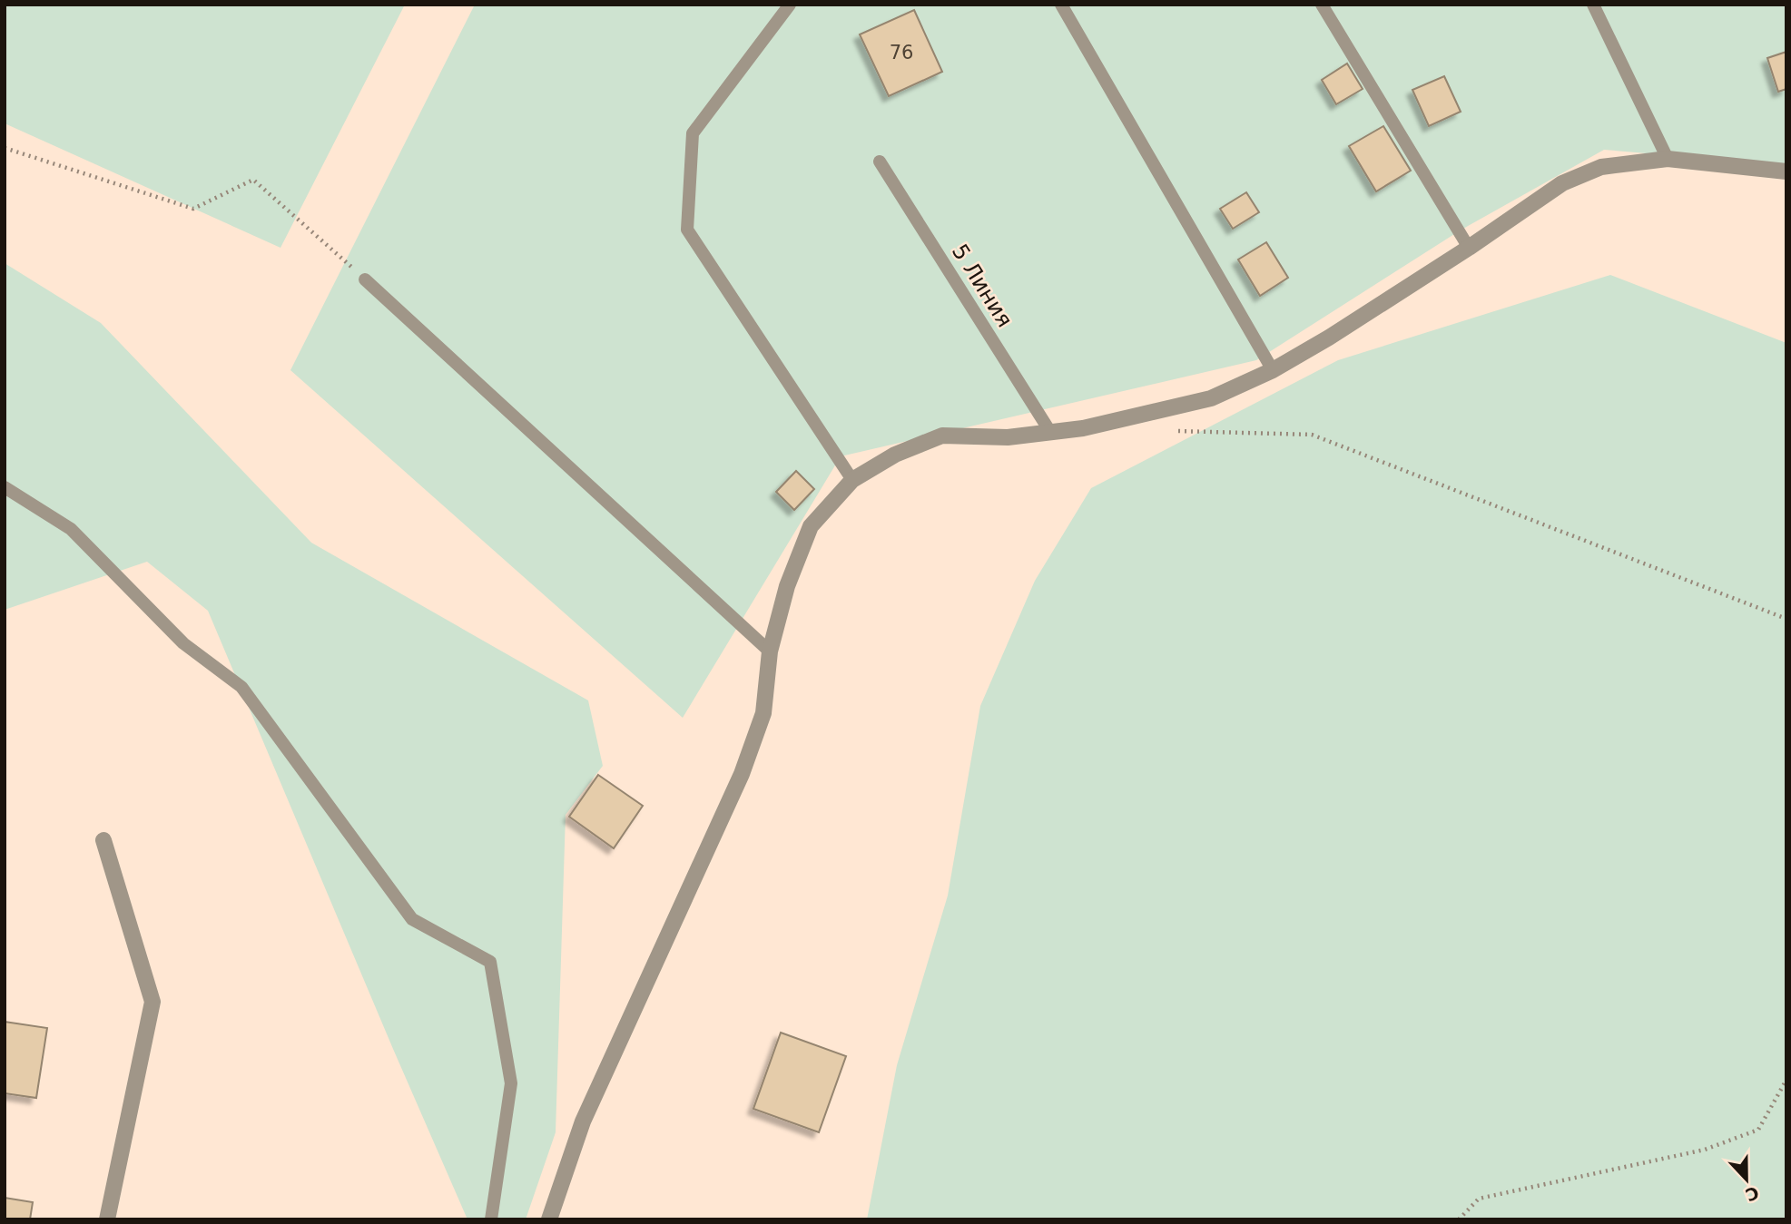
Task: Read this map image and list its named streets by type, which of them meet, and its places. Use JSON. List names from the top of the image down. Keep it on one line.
{"streets":{"lane":["5 Линия"]},"house_numbers":["76"],"north":"bottom"}
